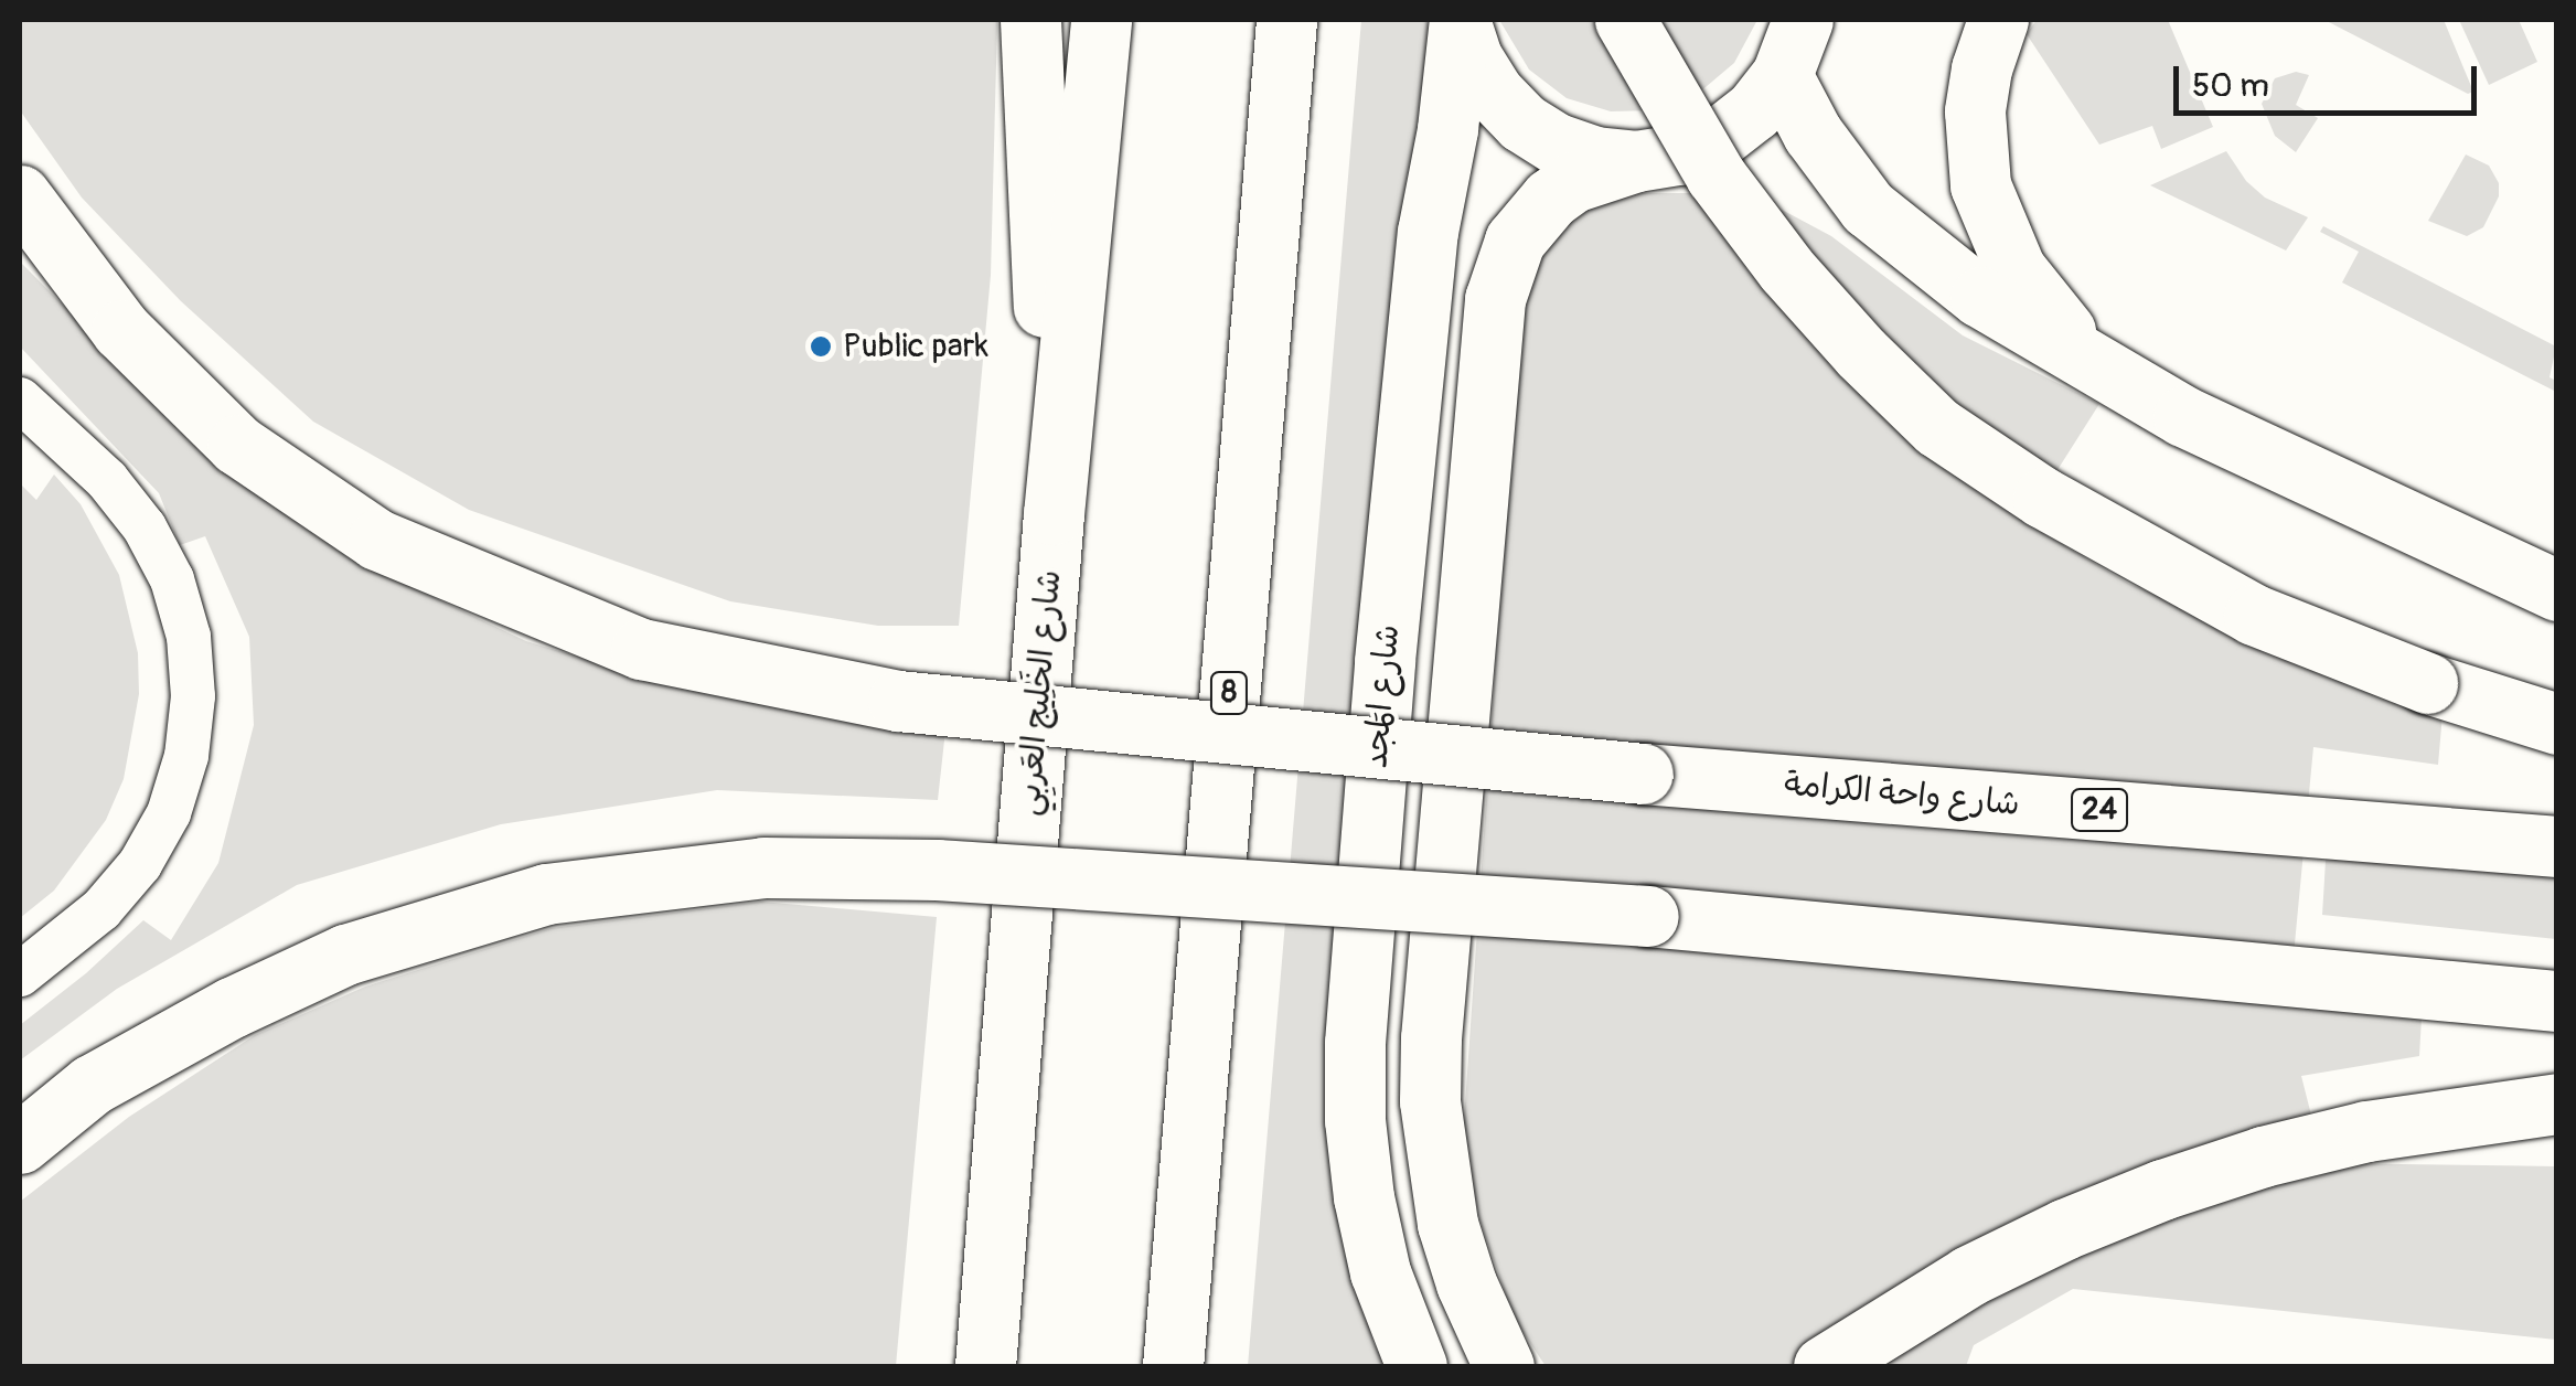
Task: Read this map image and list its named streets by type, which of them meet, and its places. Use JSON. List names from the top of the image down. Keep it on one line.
{"streets":{"main road":["شارع الخَلِيج العَربِي","8","شارع المَجد","شارع واحة الكرامة","24"]},"places":["Public park"],"scale_bar":"50 m"}
